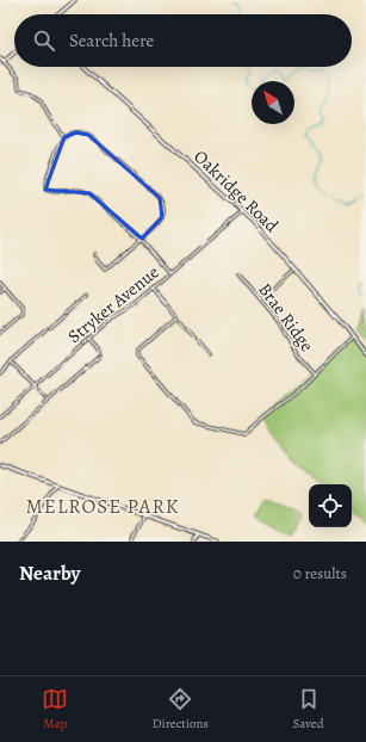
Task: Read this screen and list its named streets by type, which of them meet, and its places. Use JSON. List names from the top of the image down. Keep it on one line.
{"streets":{"street":["Oakridge Road","Stryker Avenue","Brae Ridge"]},"crossings":[["Oakridge Road","Stryker Avenue"]],"districts":["MELROSE PARK"],"north":"top left","page":{"search":"Search here","heading":["Nearby","0 results"],"nav":["Map","Directions","Saved"]}}
